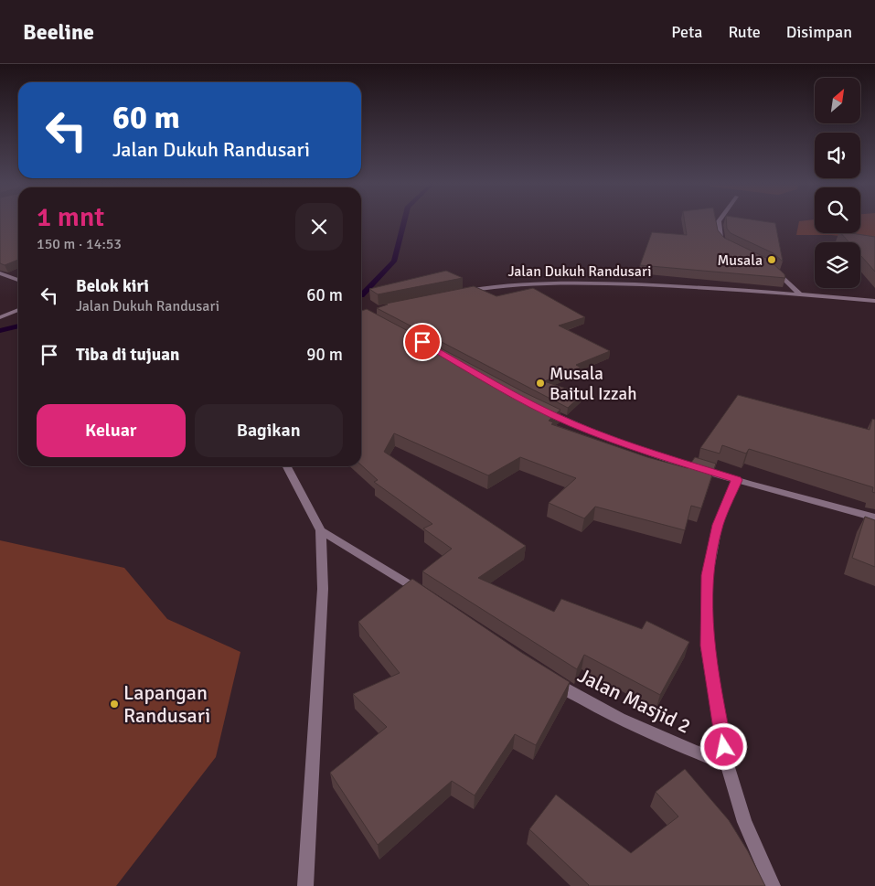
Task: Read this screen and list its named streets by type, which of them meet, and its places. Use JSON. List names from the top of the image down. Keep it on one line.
{"streets":{"street":["Jalan Dukuh Randusari","Jalan Masjid 2"]},"places":["Musala","Musala Baitul Izzah","Lapangan Randusari"],"north":"top right","page":{"header":"Beeline","nav":["Peta","Rute","Disimpan"],"turn":["60 m","Jalan Dukuh Randusari"],"heading":["1 mnt","150 m · 14:53"],"list":[{"name":"Belok kiri","note":"Jalan Dukuh Randusari","value":"60 m"},{"name":"Tiba di tujuan","value":"90 m"}],"buttons":["Keluar","Bagikan"]}}
